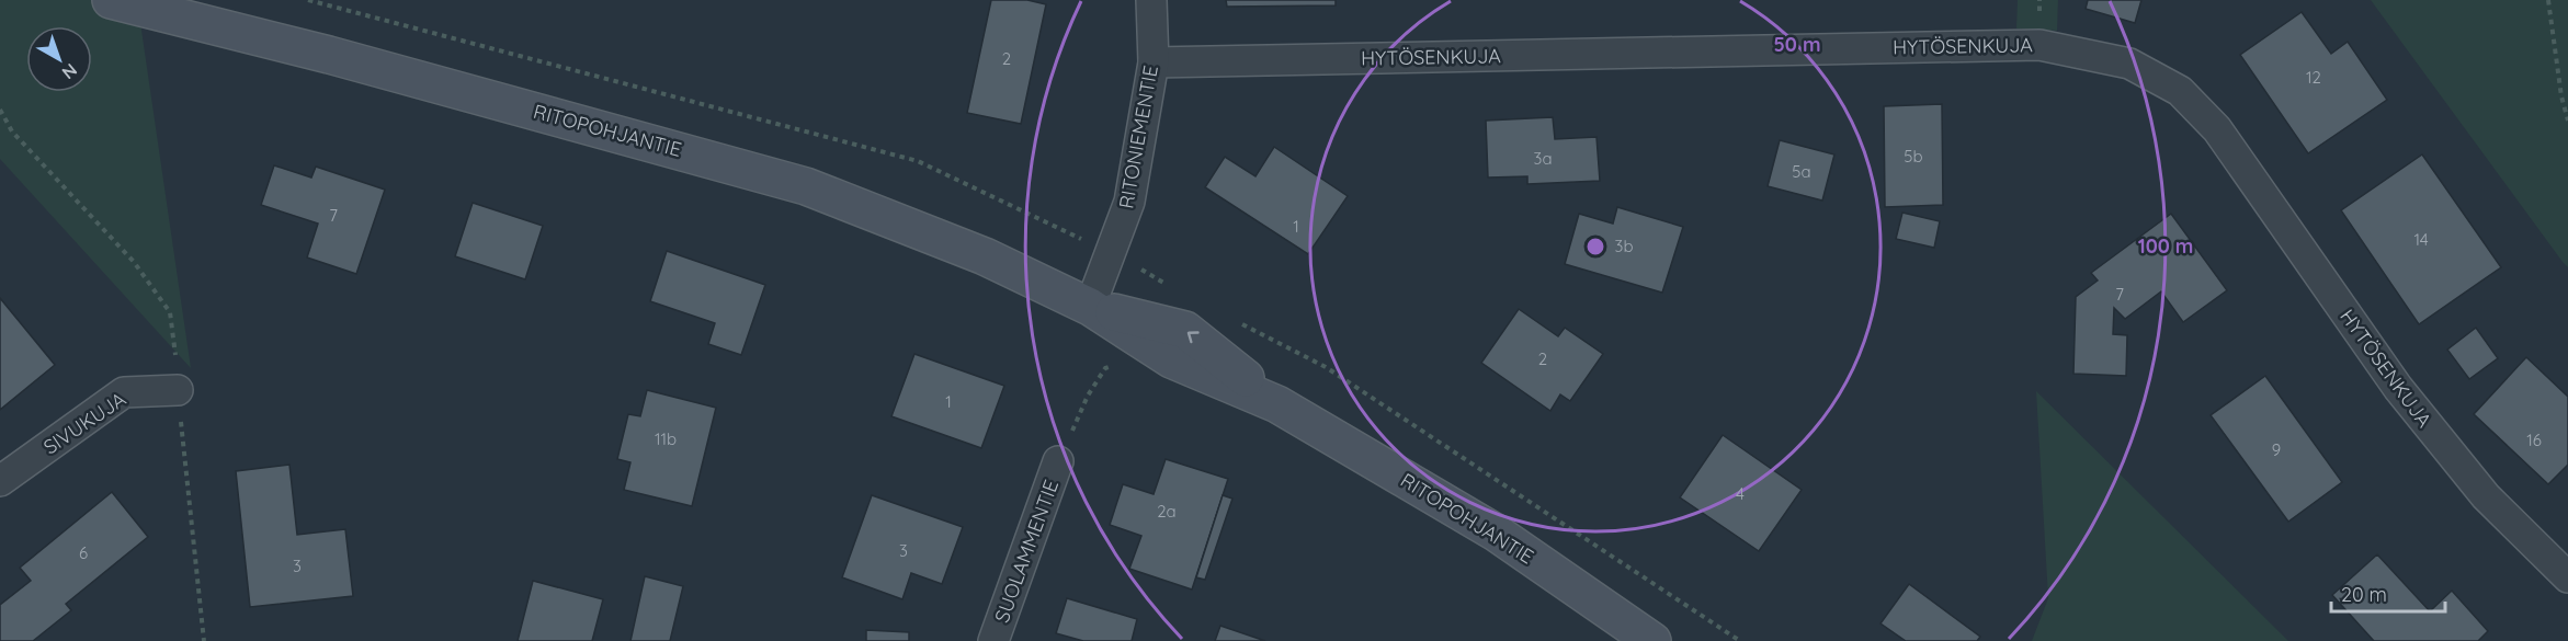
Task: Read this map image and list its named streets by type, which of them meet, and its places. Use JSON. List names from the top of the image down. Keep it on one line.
{"streets":{"main road":["RITOPOHJANTIE"],"street":["HYTÖSENKUJA","RITONIEMENTIE","SIVUKUJA","SUOLAMMENTIE"]},"crossings":[["HYTÖSENKUJA","RITONIEMENTIE"],["RITOPOHJANTIE","RITONIEMENTIE"]],"house_numbers":["2","12","5b","3a","5a","7","1","14","3b","7","2","1","11b","16","9","4","2a","3","6","3"],"scale_bar":"20 m","north":"bottom right","rings":["50 m","100 m"]}
